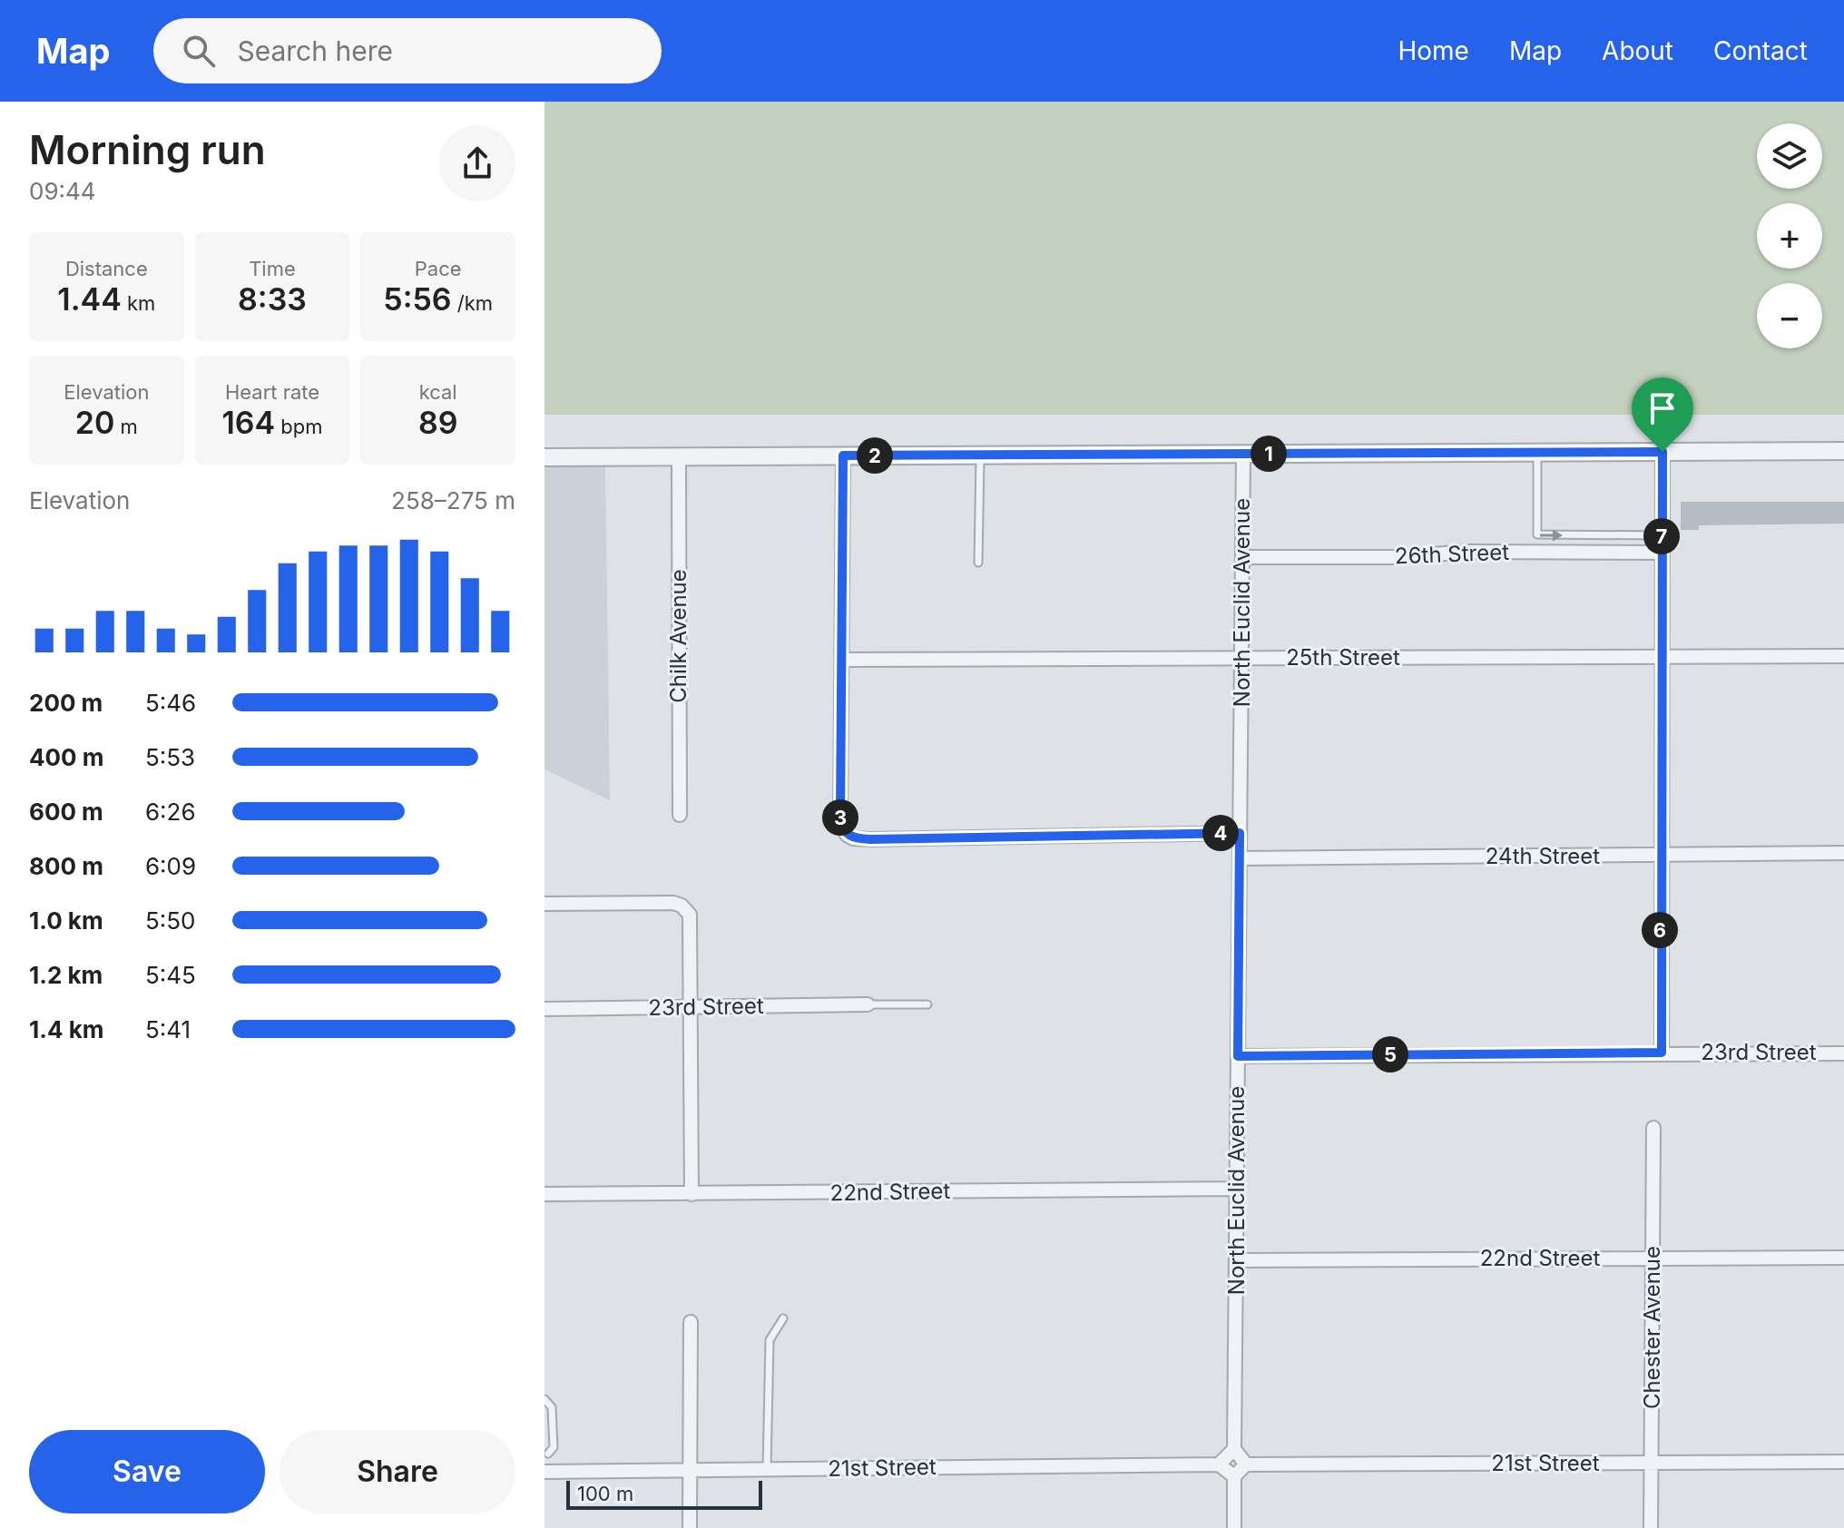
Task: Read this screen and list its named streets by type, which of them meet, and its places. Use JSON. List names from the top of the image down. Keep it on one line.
{"streets":{"street":["26th Street","North Euclid Avenue","Chilk Avenue","25th Street","24th Street","23rd Street","22nd Street","Chester Avenue","21st Street"]},"crossings":[["26th Street","North Euclid Avenue"],["North Euclid Avenue","25th Street"],["North Euclid Avenue","24th Street"],["North Euclid Avenue","23rd Street"],["North Euclid Avenue","22nd Street"],["22nd Street","Chester Avenue"],["Chester Avenue","21st Street"]],"scale_bar":"100 m","page":{"header":"Map","search":"Search here","nav":["Home","Map","About","Contact"],"heading":["Morning run","09:44"],"map_buttons":["+","−"],"stats":[["Distance","1.44 km"],["Time","8:33"],["Pace","5:56 /km"],["Elevation","20 m"],["Heart rate","164 bpm"],["kcal","89"]],"pins":["1","2","7","3","4","6","5"],"chart":["Elevation","258–275 m"],"list":[{"name":"200 m","note":"5:46"},{"name":"400 m","note":"5:53"},{"name":"600 m","note":"6:26"},{"name":"800 m","note":"6:09"},{"name":"1.0 km","note":"5:50"},{"name":"1.2 km","note":"5:45"},{"name":"1.4 km","note":"5:41"}],"buttons":["Save","Share"],"scale":"100 m"}}
